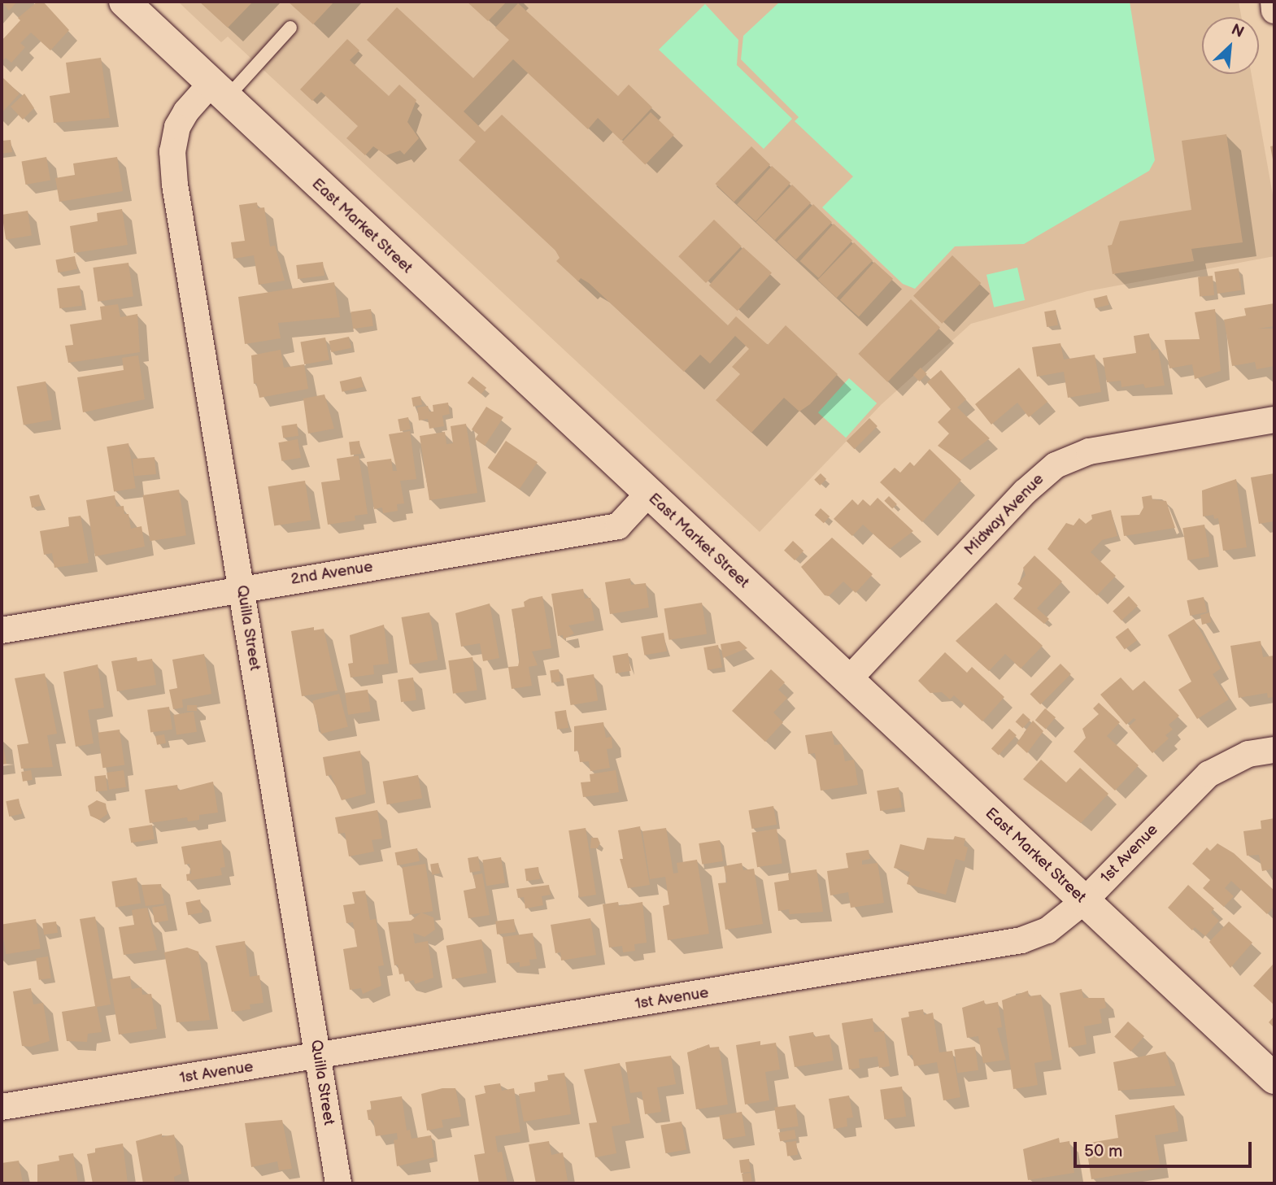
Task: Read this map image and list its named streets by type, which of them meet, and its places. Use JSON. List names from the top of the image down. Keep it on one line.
{"streets":{"main road":["East Market Street"],"street":["Midway Avenue","2nd Avenue","Quilla Street","1st Avenue"]},"crossings":[["East Market Street","Midway Avenue"],["East Market Street","2nd Avenue"],["East Market Street","Quilla Street"],["East Market Street","1st Avenue"],["2nd Avenue","Quilla Street"],["Quilla Street","1st Avenue"]],"scale_bar":"50 m","north":"top right"}
